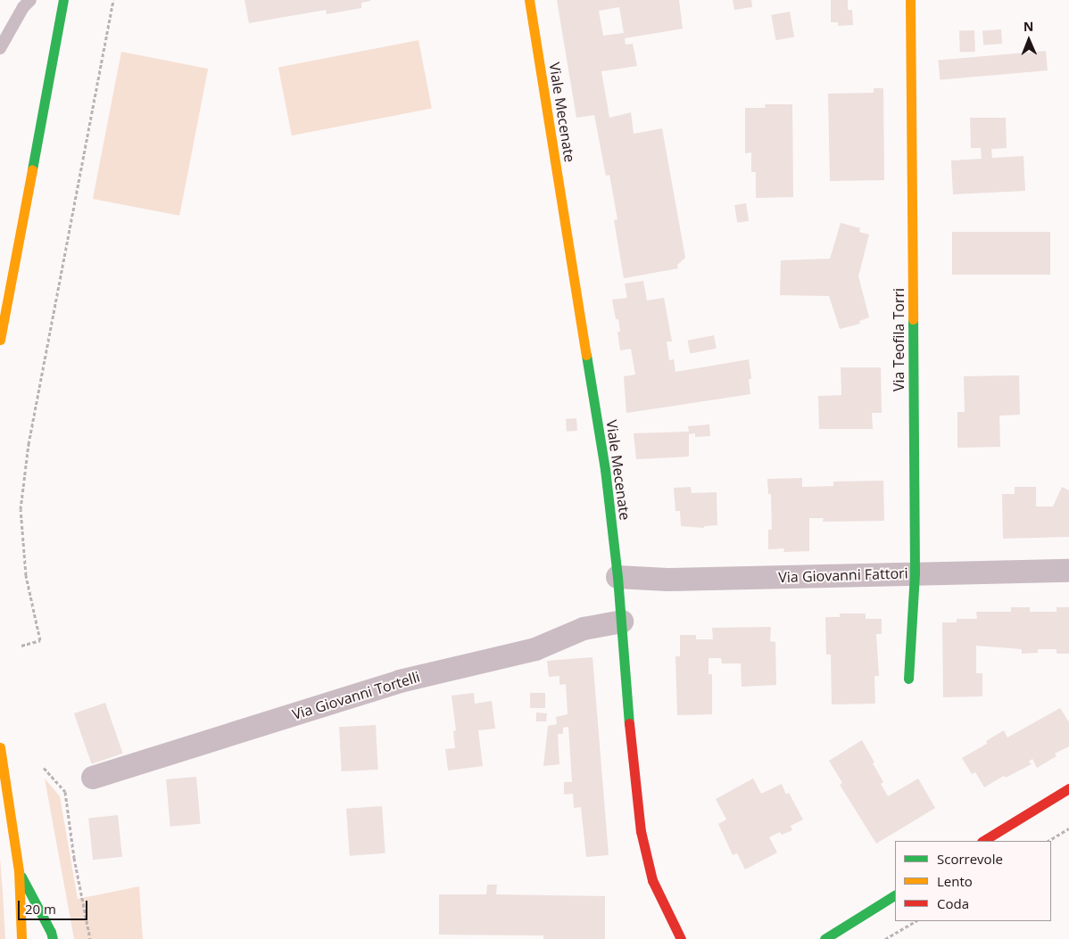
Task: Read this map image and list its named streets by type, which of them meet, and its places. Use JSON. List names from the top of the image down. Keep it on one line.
{"streets":{"main road":["Viale Mecenate","Via Teofila Torri"],"street":["Via Giovanni Fattori","Via Giovanni Tortelli"]},"crossings":[["Viale Mecenate","Via Giovanni Fattori"],["Viale Mecenate","Via Giovanni Tortelli"],["Via Teofila Torri","Via Giovanni Fattori"]],"legend":["Scorrevole","Lento","Coda"],"scale_bar":"20 m","north":"top"}
